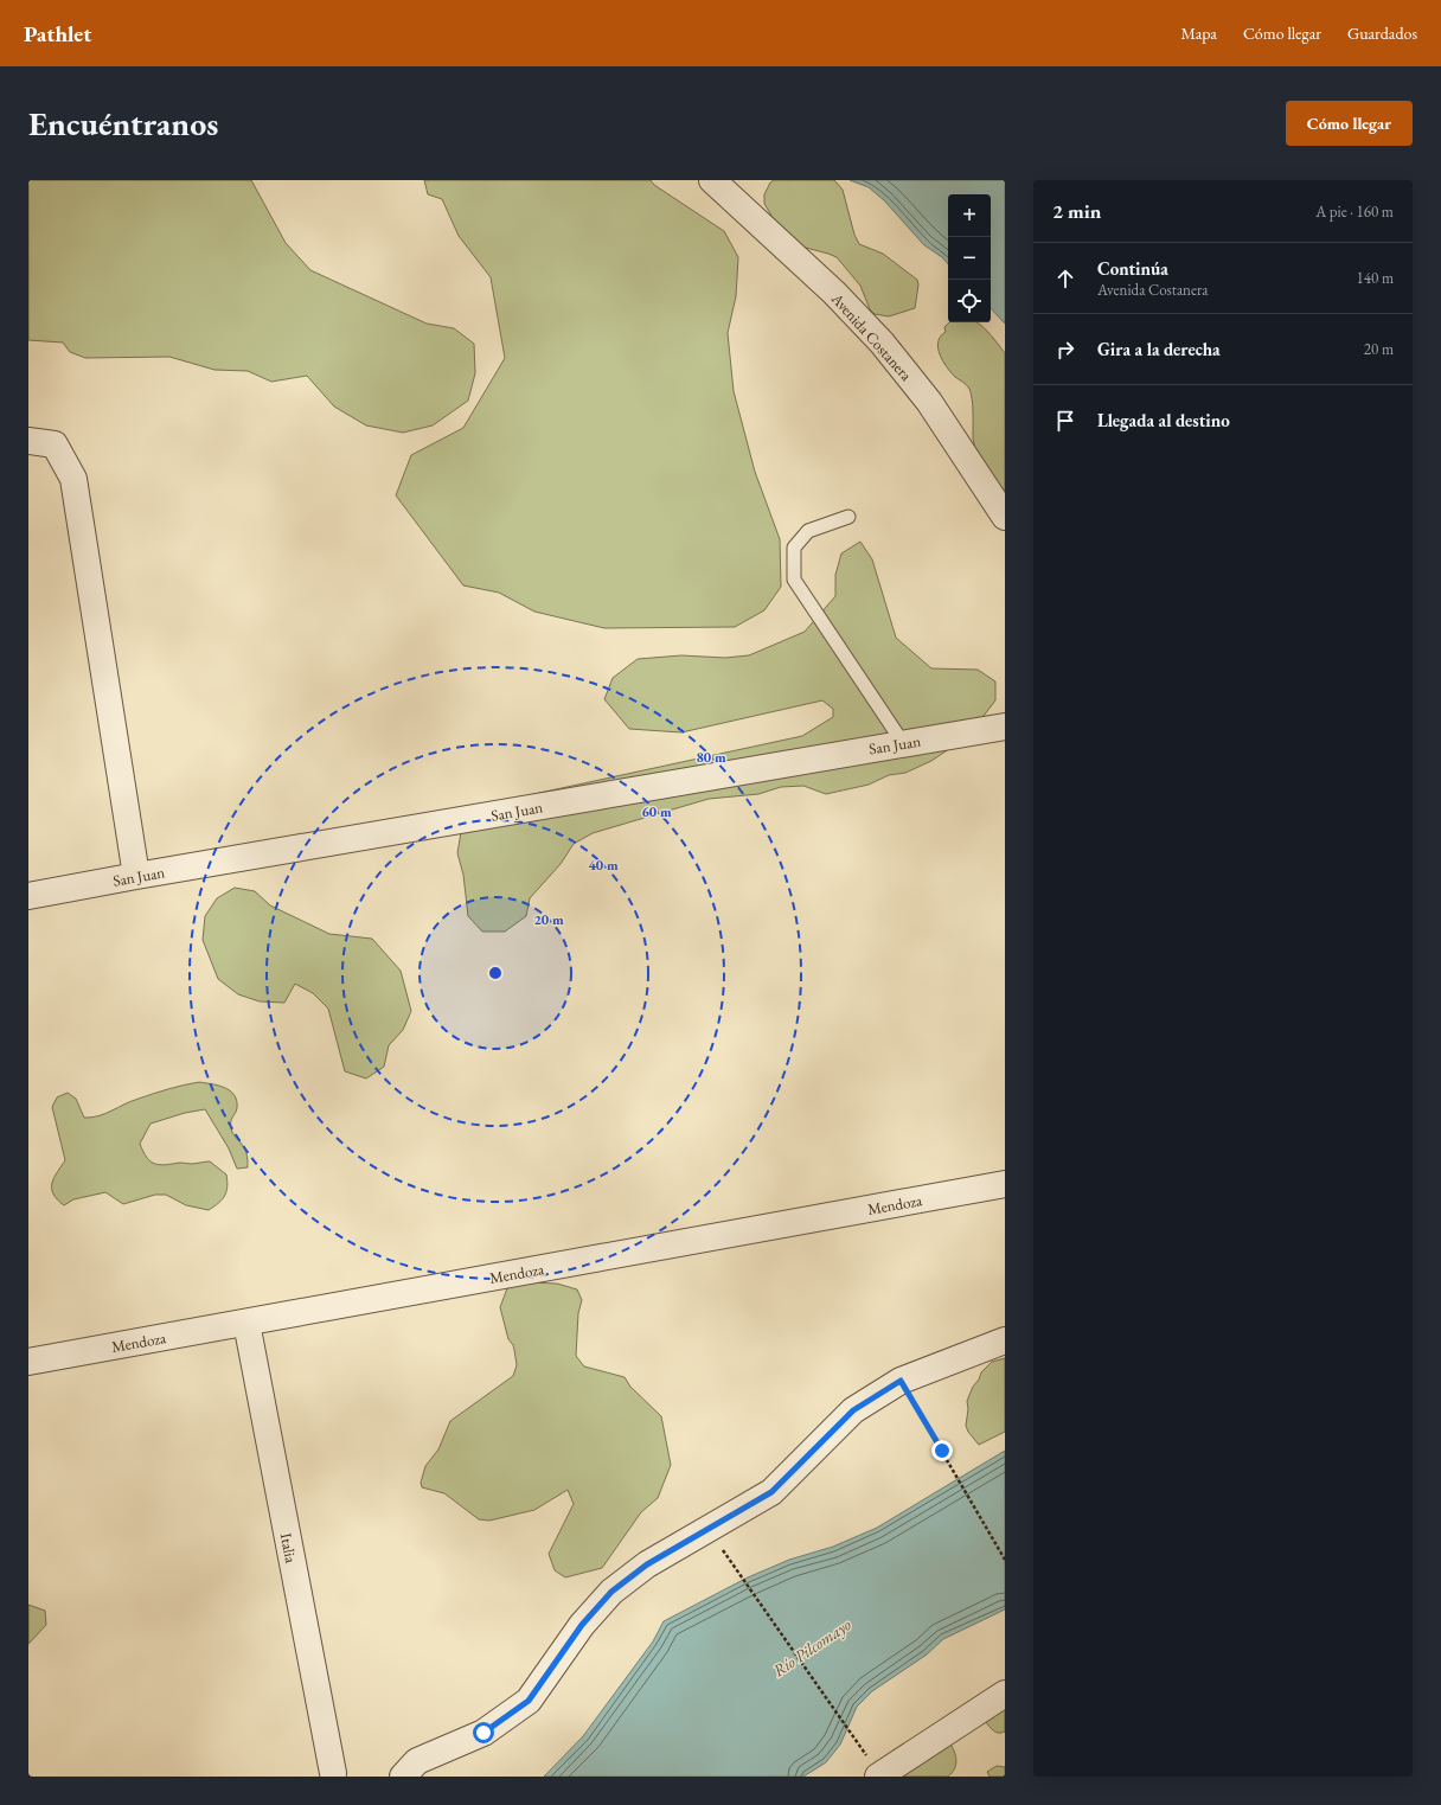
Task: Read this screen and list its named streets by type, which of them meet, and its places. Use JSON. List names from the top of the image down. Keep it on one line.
{"streets":{"street":["Avenida Costanera","San Juan","Mendoza","Italia"]},"crossings":[["Mendoza","Italia"]],"water":["Río Pilcomayo"],"page":{"header":"Pathlet","nav":["Mapa","Cómo llegar","Guardados"],"buttons":"Cómo llegar","title":"Encuéntranos","heading":["2 min","A pie · 160 m"],"map_buttons":["+","−"],"list":[["Continúa","Avenida Costanera","140 m"],["Gira a la derecha","20 m"],"Llegada al destino"]},"rings":["80 m","60 m","40 m","20 m"]}
